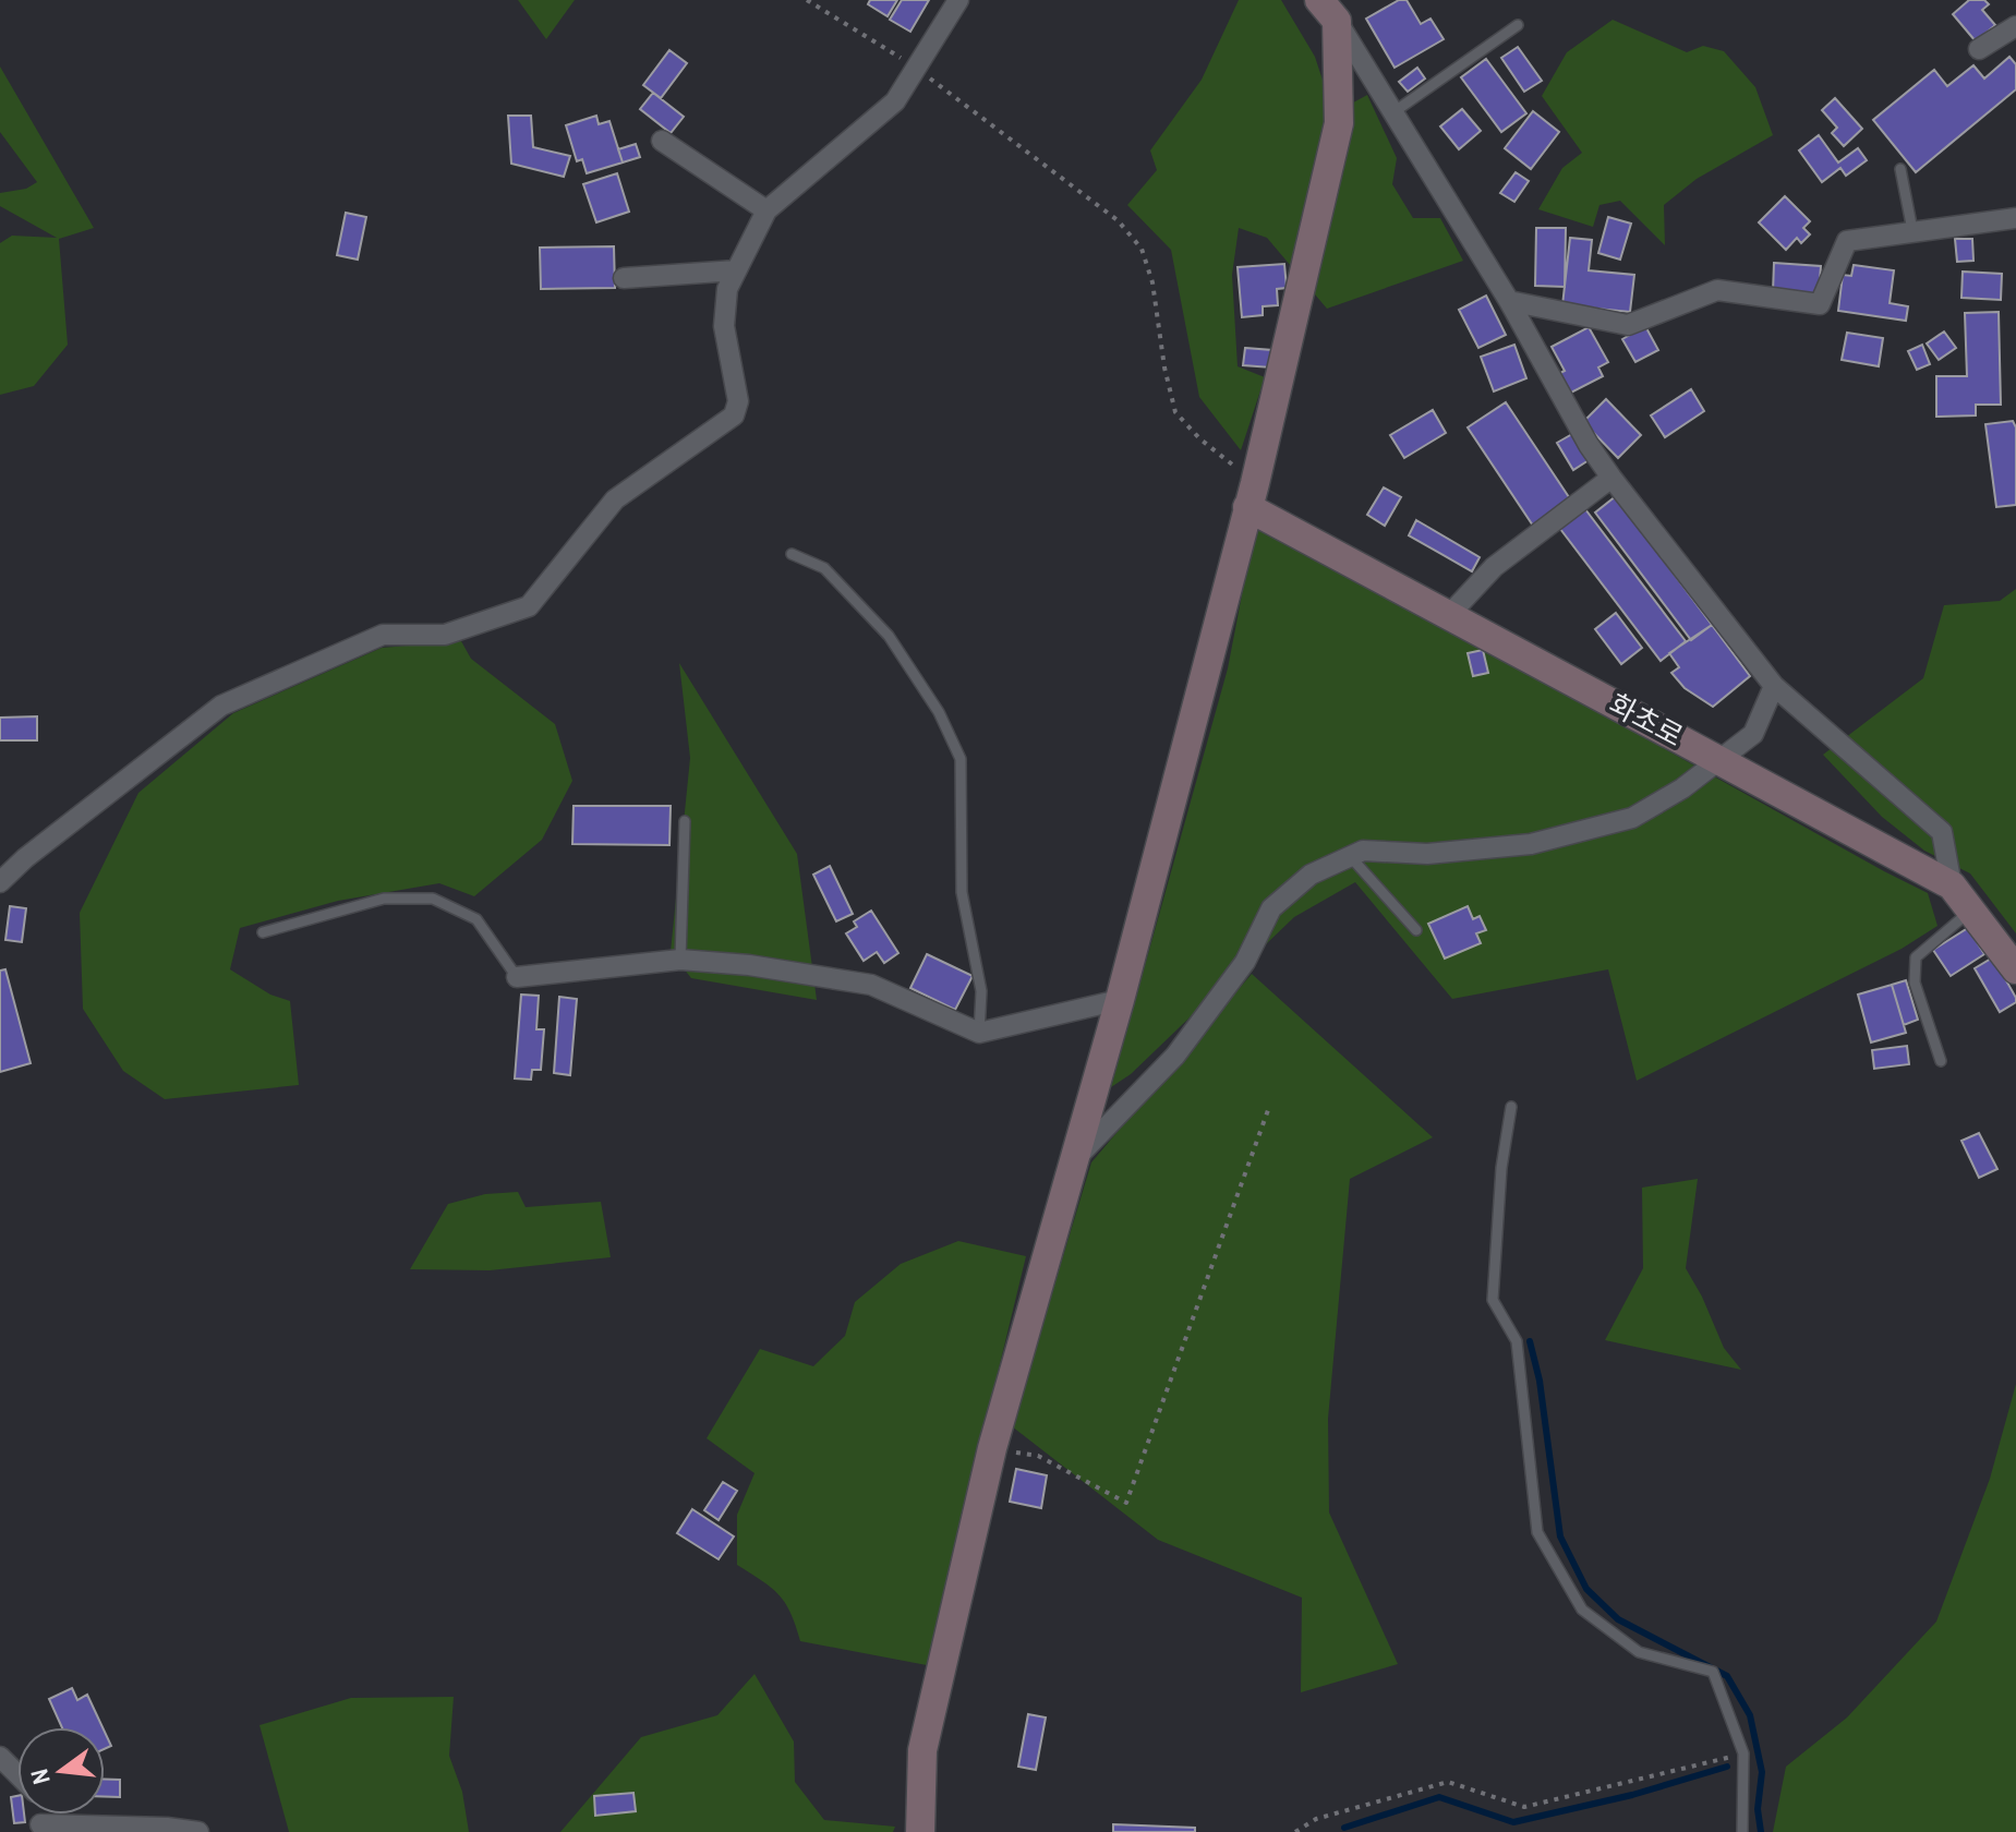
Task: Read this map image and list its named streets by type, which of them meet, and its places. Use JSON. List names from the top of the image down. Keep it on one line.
{"streets":{"street":["화초로"]},"north":"left"}
